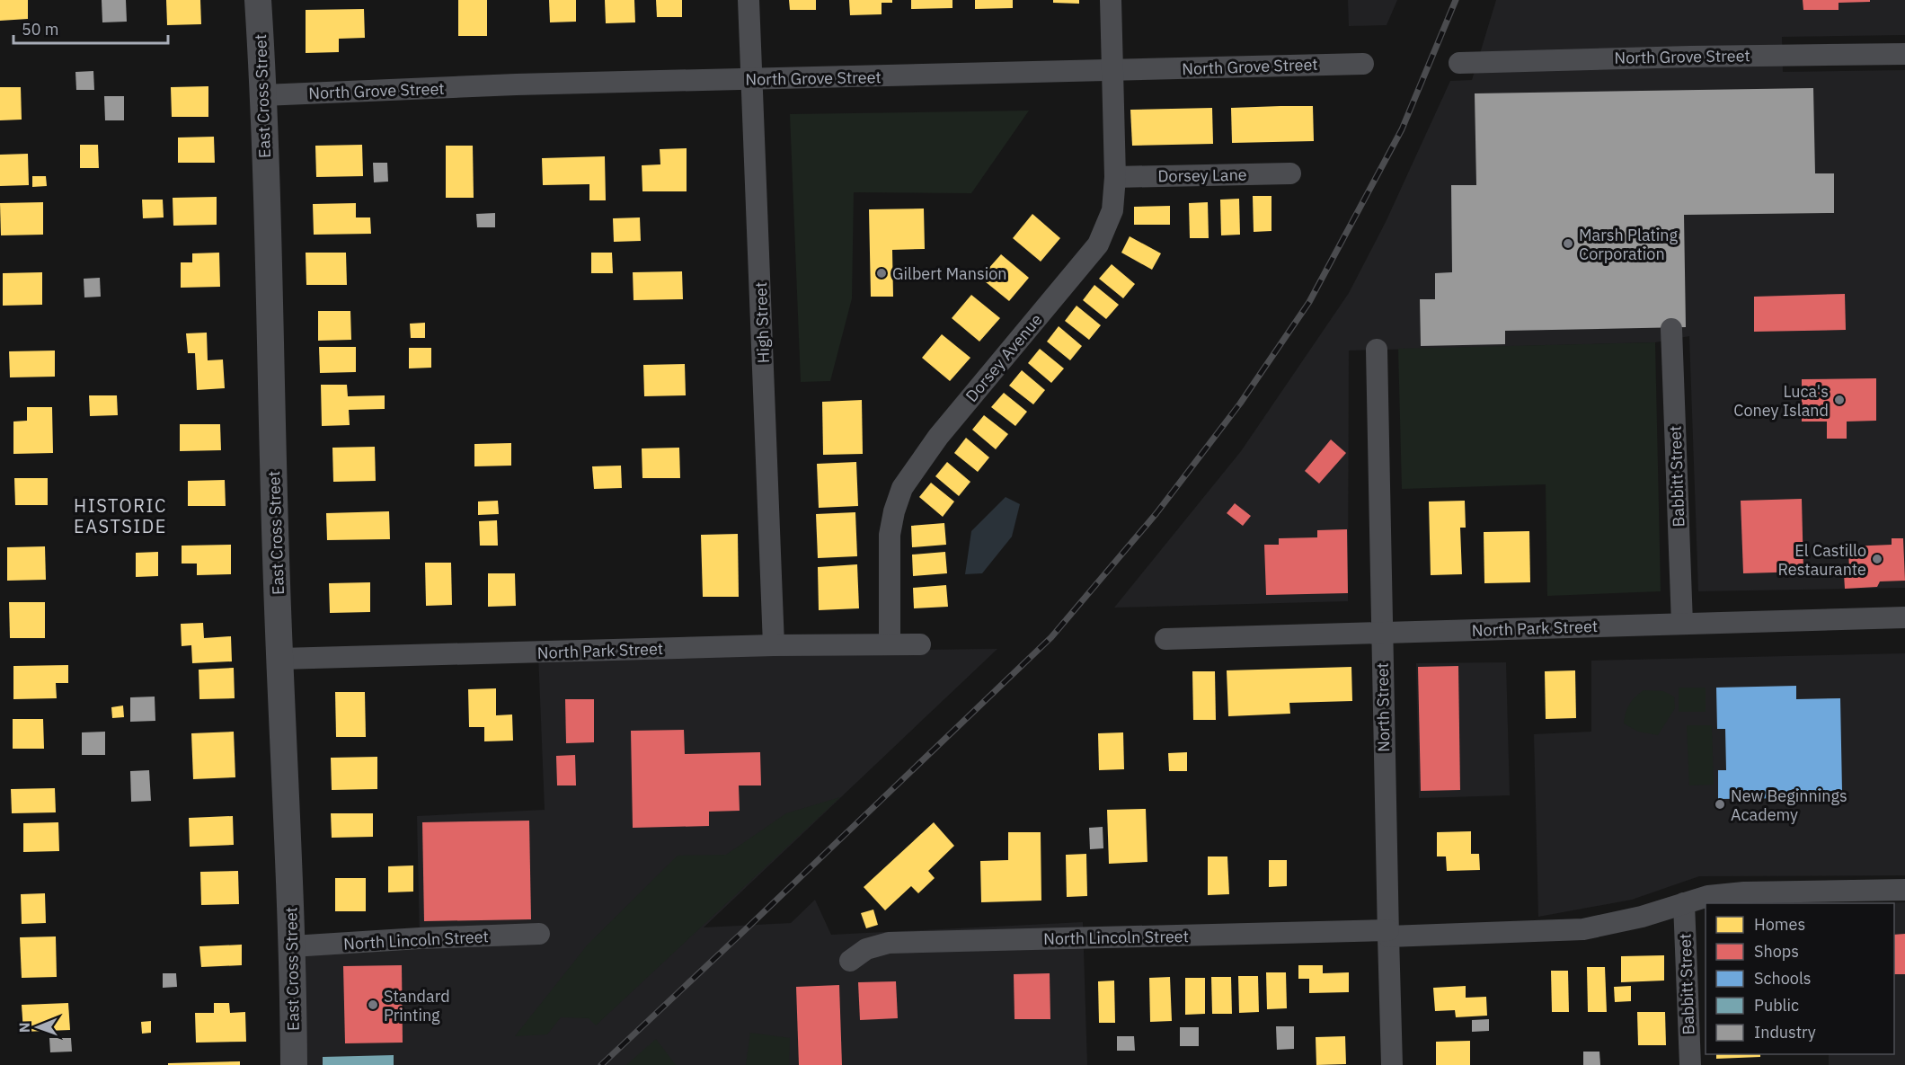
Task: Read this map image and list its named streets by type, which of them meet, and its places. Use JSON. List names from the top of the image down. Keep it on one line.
{"streets":{"street":["North Grove Street","East Cross Street","Dorsey Lane","High Street","Dorsey Avenue","Babbitt Street","North Park Street","North Street","North Lincoln Street"]},"crossings":[["North Grove Street","East Cross Street"],["North Grove Street","High Street"],["North Grove Street","Dorsey Avenue"],["East Cross Street","North Park Street"],["East Cross Street","North Lincoln Street"],["Dorsey Lane","Dorsey Avenue"],["High Street","North Park Street"],["Dorsey Avenue","North Park Street"],["Babbitt Street","North Park Street"],["Babbitt Street","North Lincoln Street"],["North Park Street","North Street"],["North Street","North Lincoln Street"]],"districts":["HISTORIC EASTSIDE"],"places":["Marsh Plating Corporation","Gilbert Mansion","Luca's Coney Island","El Castillo Restaurante","New Beginnings Academy","Standard Printing"],"legend":["Homes","Shops","Schools","Public","Industry"],"scale_bar":"50 m","north":"left"}
